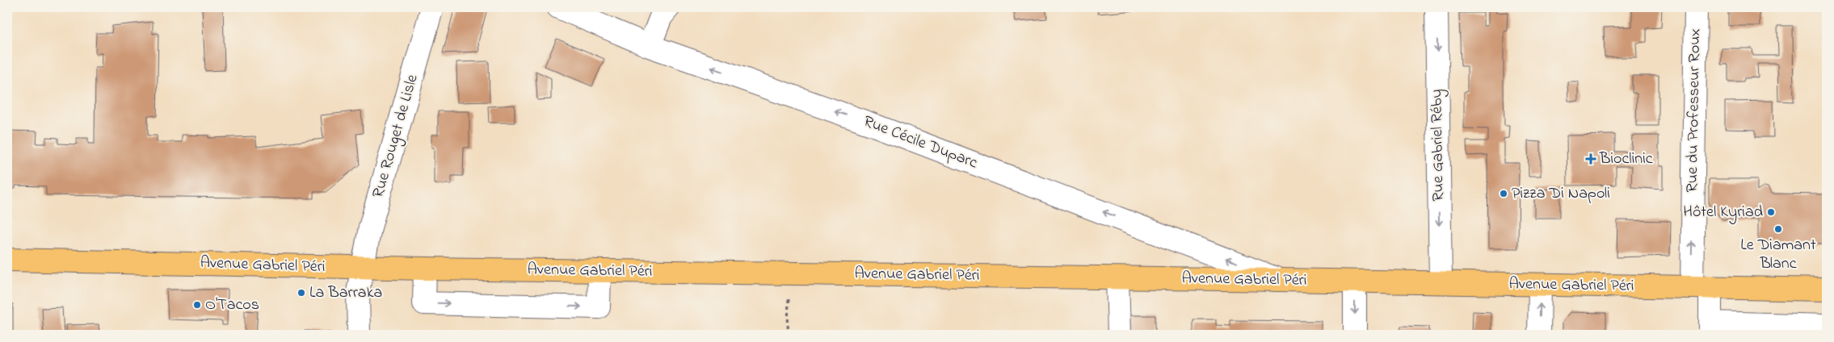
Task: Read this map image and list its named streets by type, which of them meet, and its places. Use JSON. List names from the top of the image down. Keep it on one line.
{"streets":{"main road":["Avenue Gabriel Péri"],"street":["Rue du Professeur Roux","Rue Rouget de Lisle","Rue Cécile Duparc","Rue Gabriel Réby"]},"crossings":[["Rue du Professeur Roux","Avenue Gabriel Péri"],["Rue Rouget de Lisle","Avenue Gabriel Péri"],["Rue Cécile Duparc","Avenue Gabriel Péri"],["Rue Gabriel Réby","Avenue Gabriel Péri"]],"one_way":["Rue du Professeur Roux","Rue Cécile Duparc","Rue Gabriel Réby"],"places":{"health":["Bioclinic"],"other":["Pizza Di Napoli","Hôtel Kyriad","Le Diamant Blanc","La Barraka","O'Tacos"]}}
